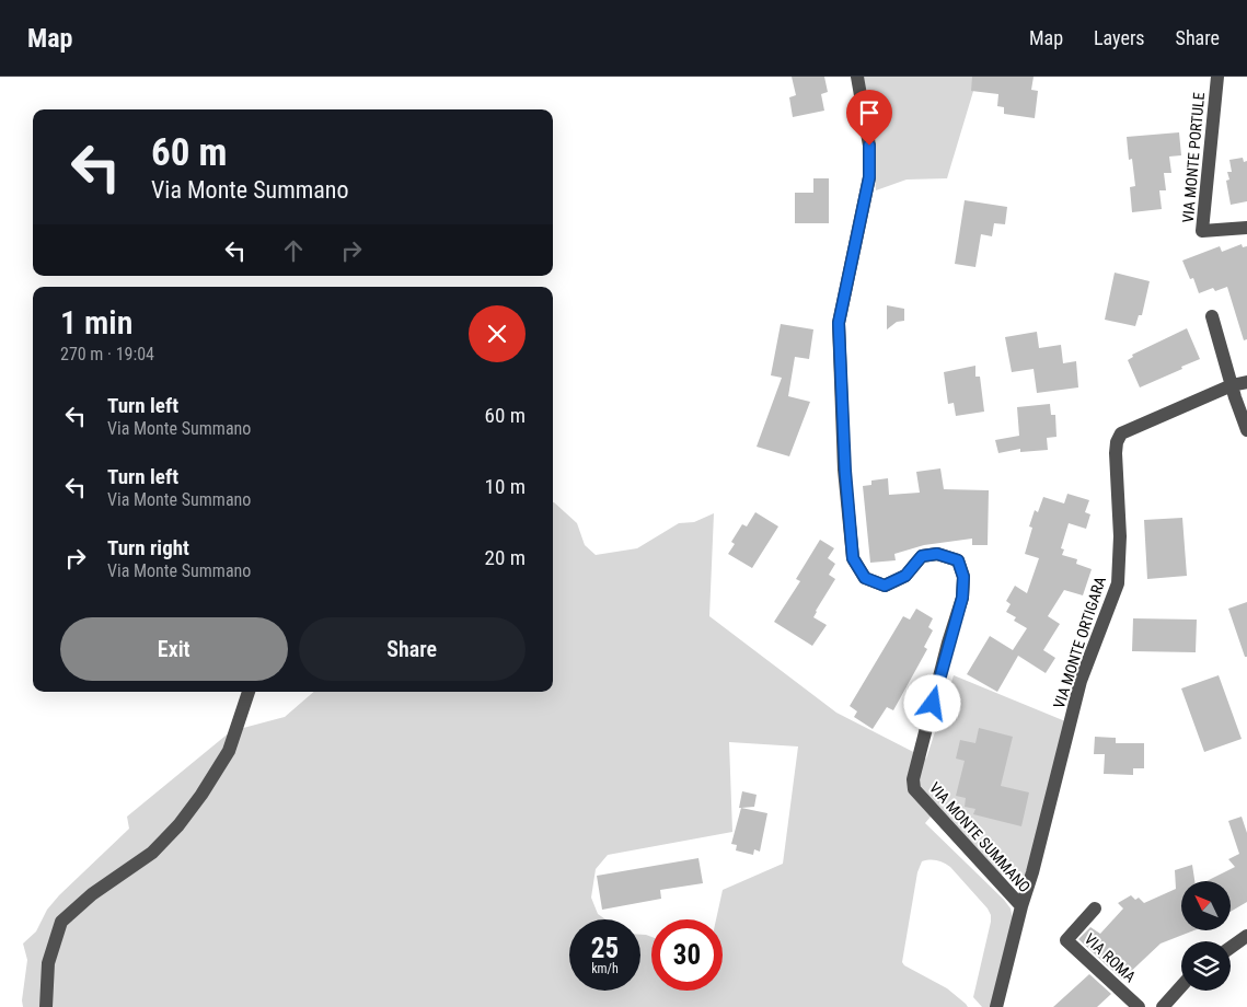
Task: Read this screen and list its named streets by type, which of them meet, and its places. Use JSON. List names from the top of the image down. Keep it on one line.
{"streets":{"street":["VIA MONTE PORTULE","VIA MONTE ORTIGARA","VIA MONTE SUMMANO","VIA ROMA"]},"crossings":[["VIA MONTE ORTIGARA","VIA MONTE SUMMANO"]],"north":"top left","page":{"header":"Map","nav":["Map","Layers","Share"],"turn":["60 m","Via Monte Summano"],"heading":["1 min","270 m · 19:04"],"list":[{"name":"Turn left","note":"Via Monte Summano","value":"60 m"},{"name":"Turn left","note":"Via Monte Summano","value":"10 m"},{"name":"Turn right","note":"Via Monte Summano","value":"20 m"}],"buttons":["Exit","Share"],"speed":"25 km/h","limit":"30"}}
